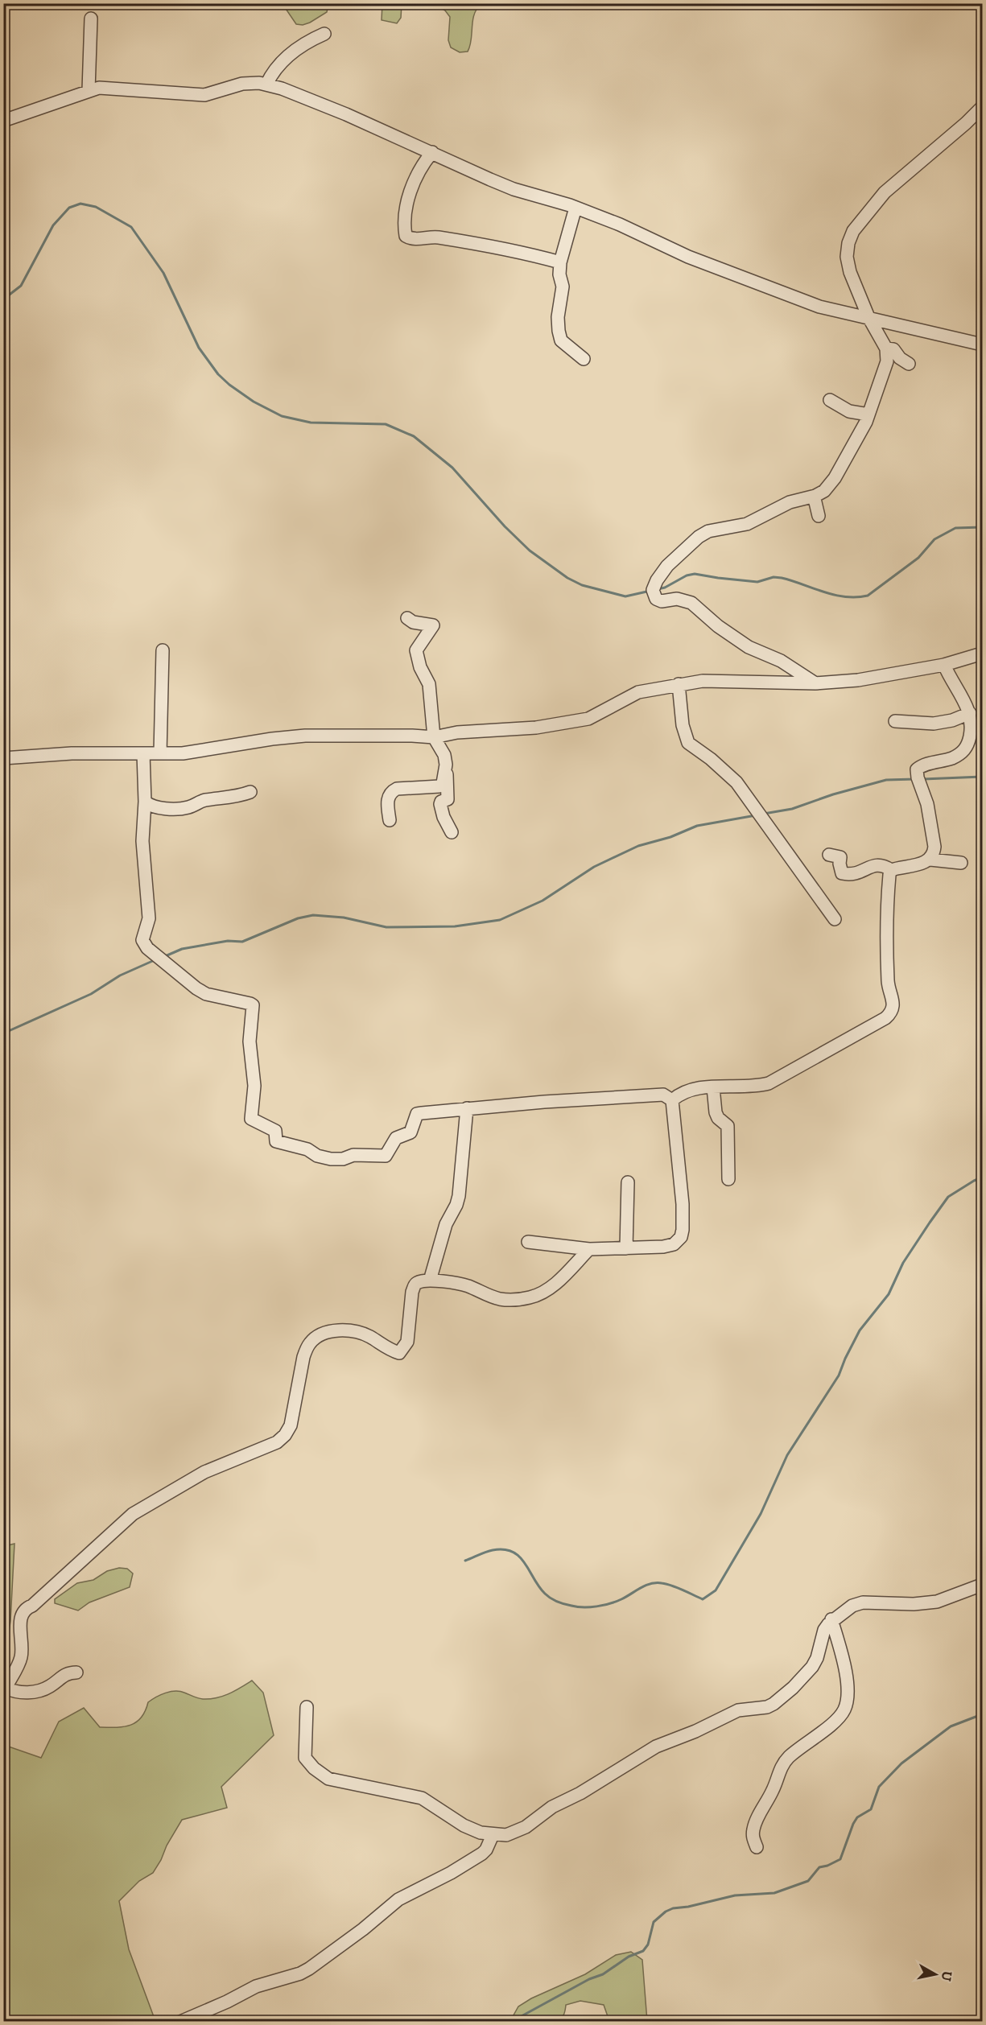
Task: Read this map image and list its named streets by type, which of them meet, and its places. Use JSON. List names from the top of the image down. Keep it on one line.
{"north":"right"}
